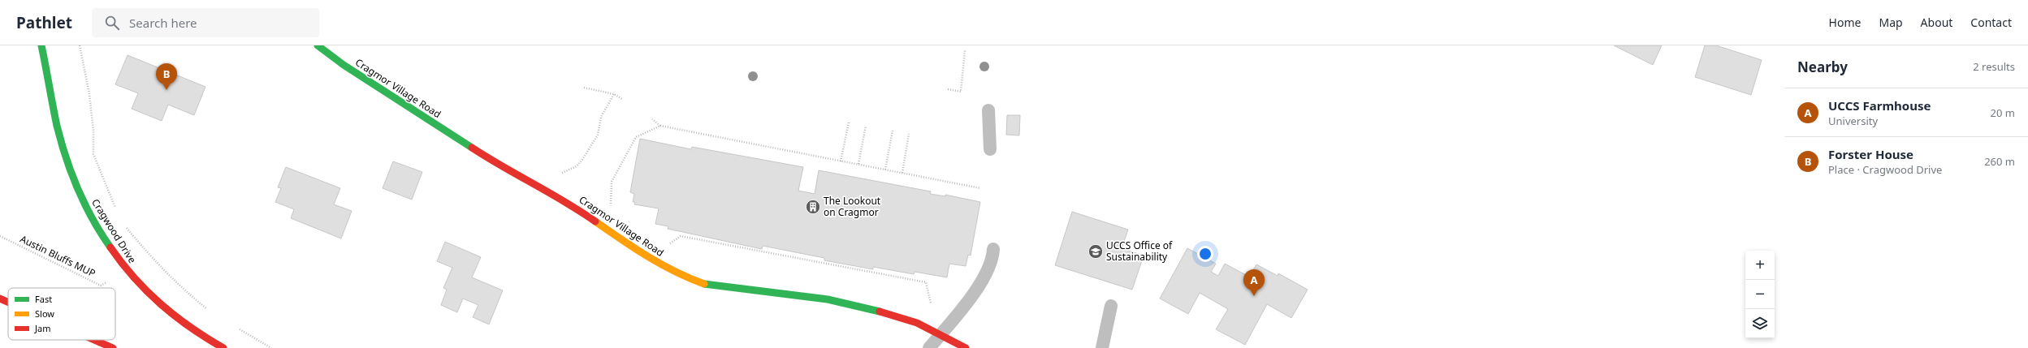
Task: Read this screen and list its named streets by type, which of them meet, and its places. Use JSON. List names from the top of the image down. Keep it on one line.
{"streets":{"street":["Cragmor Village Road","Cragwood Drive"],"path":["Austin Bluffs MUP"]},"places":{"building":["The Lookout on Cragmor"],"school or university":["UCCS Office of Sustainability"]},"legend":["Fast","Slow","Jam"],"page":{"header":"Pathlet","search":"Search here","nav":["Home","Map","About","Contact"],"heading":["Nearby","2 results"],"pins":["B","A"],"list":[{"mark":"A","name":"UCCS Farmhouse","note":"University","value":"20 m"},{"mark":"B","name":"Forster House","note":"Place · Cragwood Drive","value":"260 m"}],"map_buttons":["+","−"]}}
